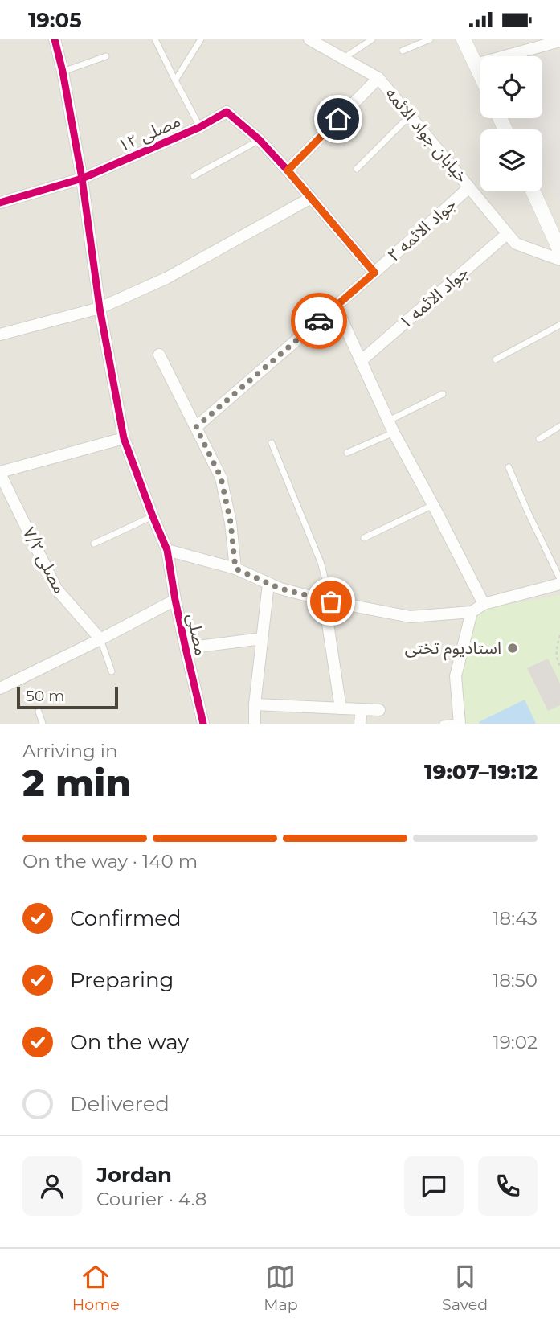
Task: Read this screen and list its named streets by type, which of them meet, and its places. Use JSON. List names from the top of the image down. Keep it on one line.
{"streets":{"street":["مصلی ۱۲","خیابان جواد الائمه","جواد الائمه ۲","جواد الائمه ۱","مصلی ۷/۲","مصلی"]},"crossings":[["مصلی ۱۲","مصلی"],["خیابان جواد الائمه","جواد الائمه ۲"],["خیابان جواد الائمه","جواد الائمه ۱"],["مصلی ۷/۲","مصلی"]],"places":["استادیوم تختی"],"scale_bar":"50 m","page":{"status":"19:05","scale":"50 m","heading":["2 min","Arriving in","19:07–19:12"],"panel":["Jordan","Courier · 4.8"],"bar":"On the way · 140 m","list":[["Confirmed","18:43"],["Preparing","18:50"],["On the way","19:02"],"Delivered"],"tabs":["Home","Map","Saved"]}}
